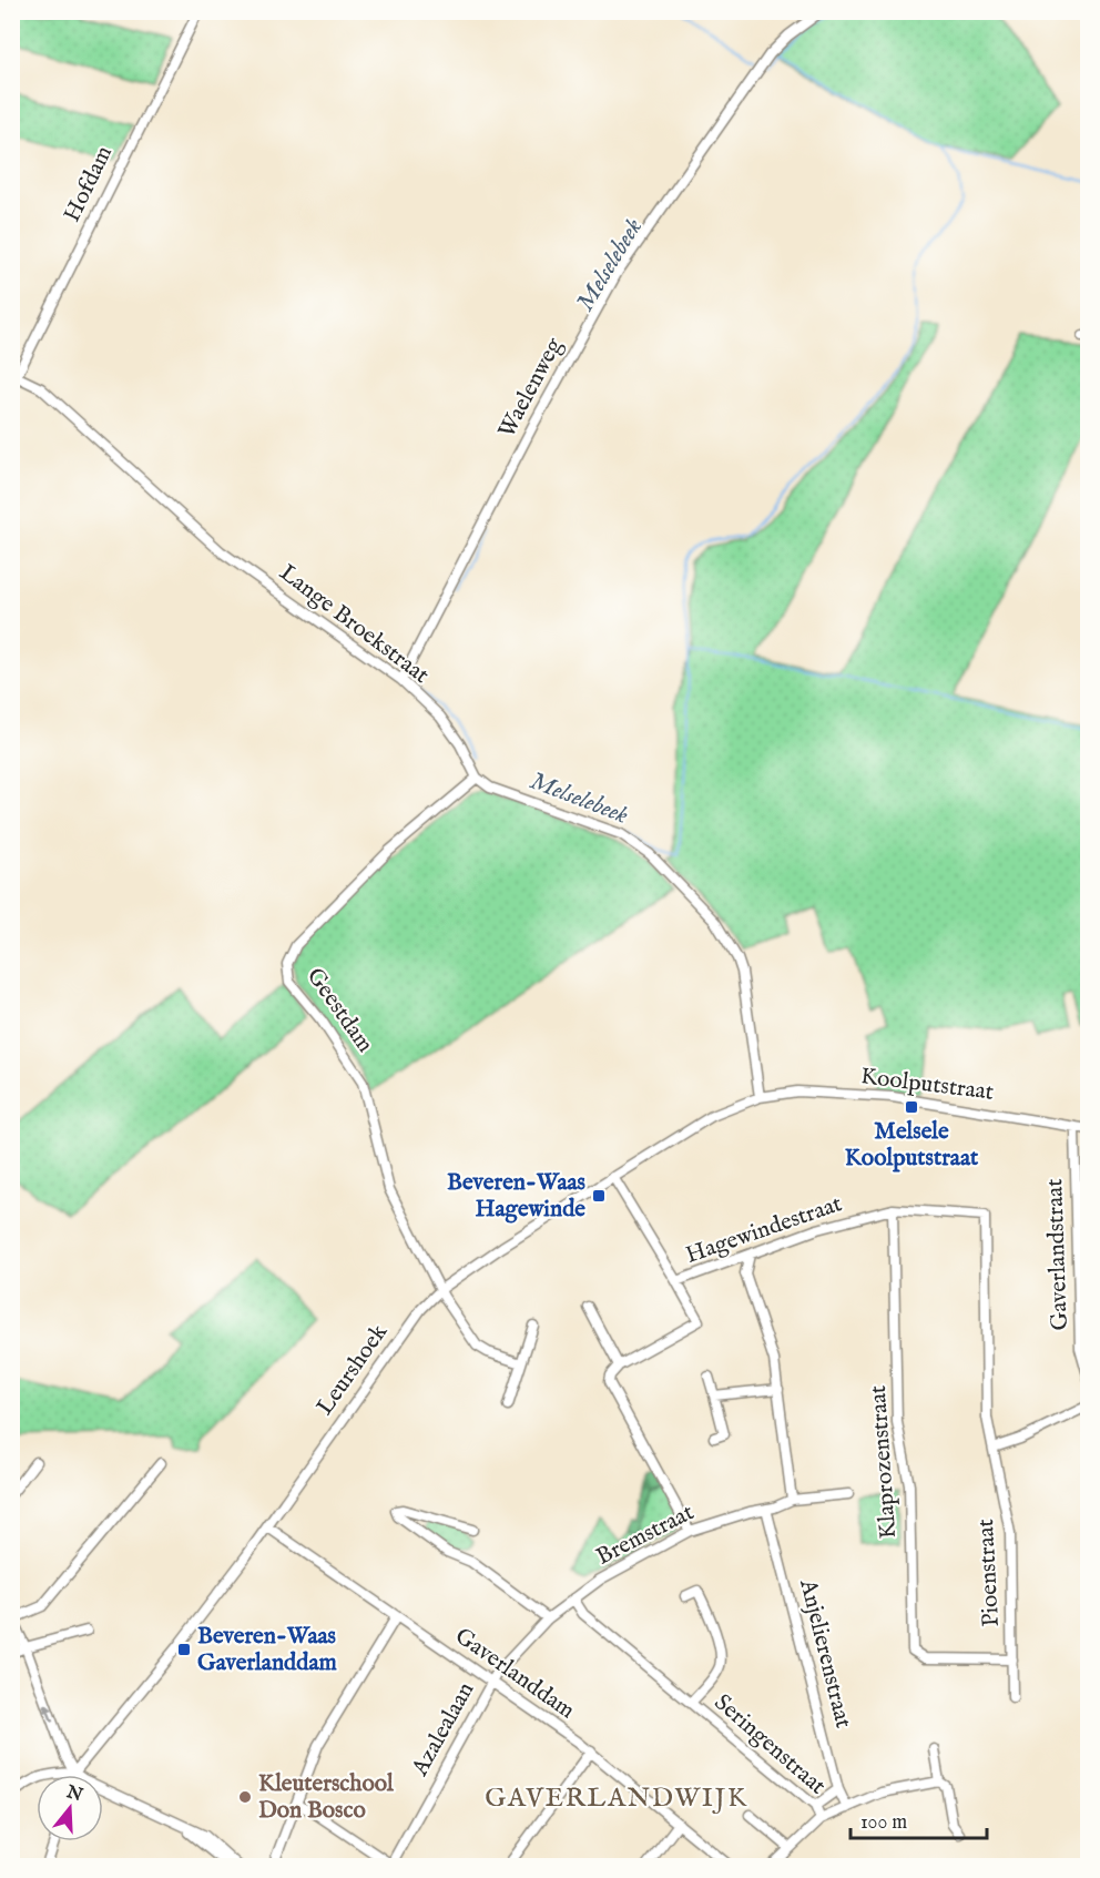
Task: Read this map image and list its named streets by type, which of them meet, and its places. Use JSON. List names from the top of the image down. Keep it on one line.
{"streets":{"street":["Hofdam","Waelenweg","Lange Broekstraat","Geestdam","Koolputstraat","Hagewindestraat","Gaverlandstraat","Leurshoek","Klaprozenstraat","Bremstraat","Pioenstraat","Anjelierenstraat","Gaverlanddam","Azalealaan","Seringenstraat"]},"crossings":[["Hofdam","Lange Broekstraat"],["Waelenweg","Lange Broekstraat"],["Lange Broekstraat","Geestdam"],["Geestdam","Leurshoek"],["Koolputstraat","Gaverlandstraat"],["Koolputstraat","Leurshoek"],["Hagewindestraat","Leurshoek"],["Hagewindestraat","Klaprozenstraat"],["Hagewindestraat","Pioenstraat"],["Leurshoek","Gaverlanddam"],["Klaprozenstraat","Pioenstraat"],["Bremstraat","Anjelierenstraat"],["Bremstraat","Gaverlanddam"],["Bremstraat","Azalealaan"],["Bremstraat","Seringenstraat"],["Gaverlanddam","Azalealaan"]],"districts":["GAVERLANDWIJK"],"water":["Melselebeek"],"places":{"transit":["Melsele Koolputstraat","Beveren-Waas Hagewinde","Beveren-Waas Gaverlanddam"],"other":["Kleuterschool Don Bosco"]},"scale_bar":"100 m","north":"top"}
